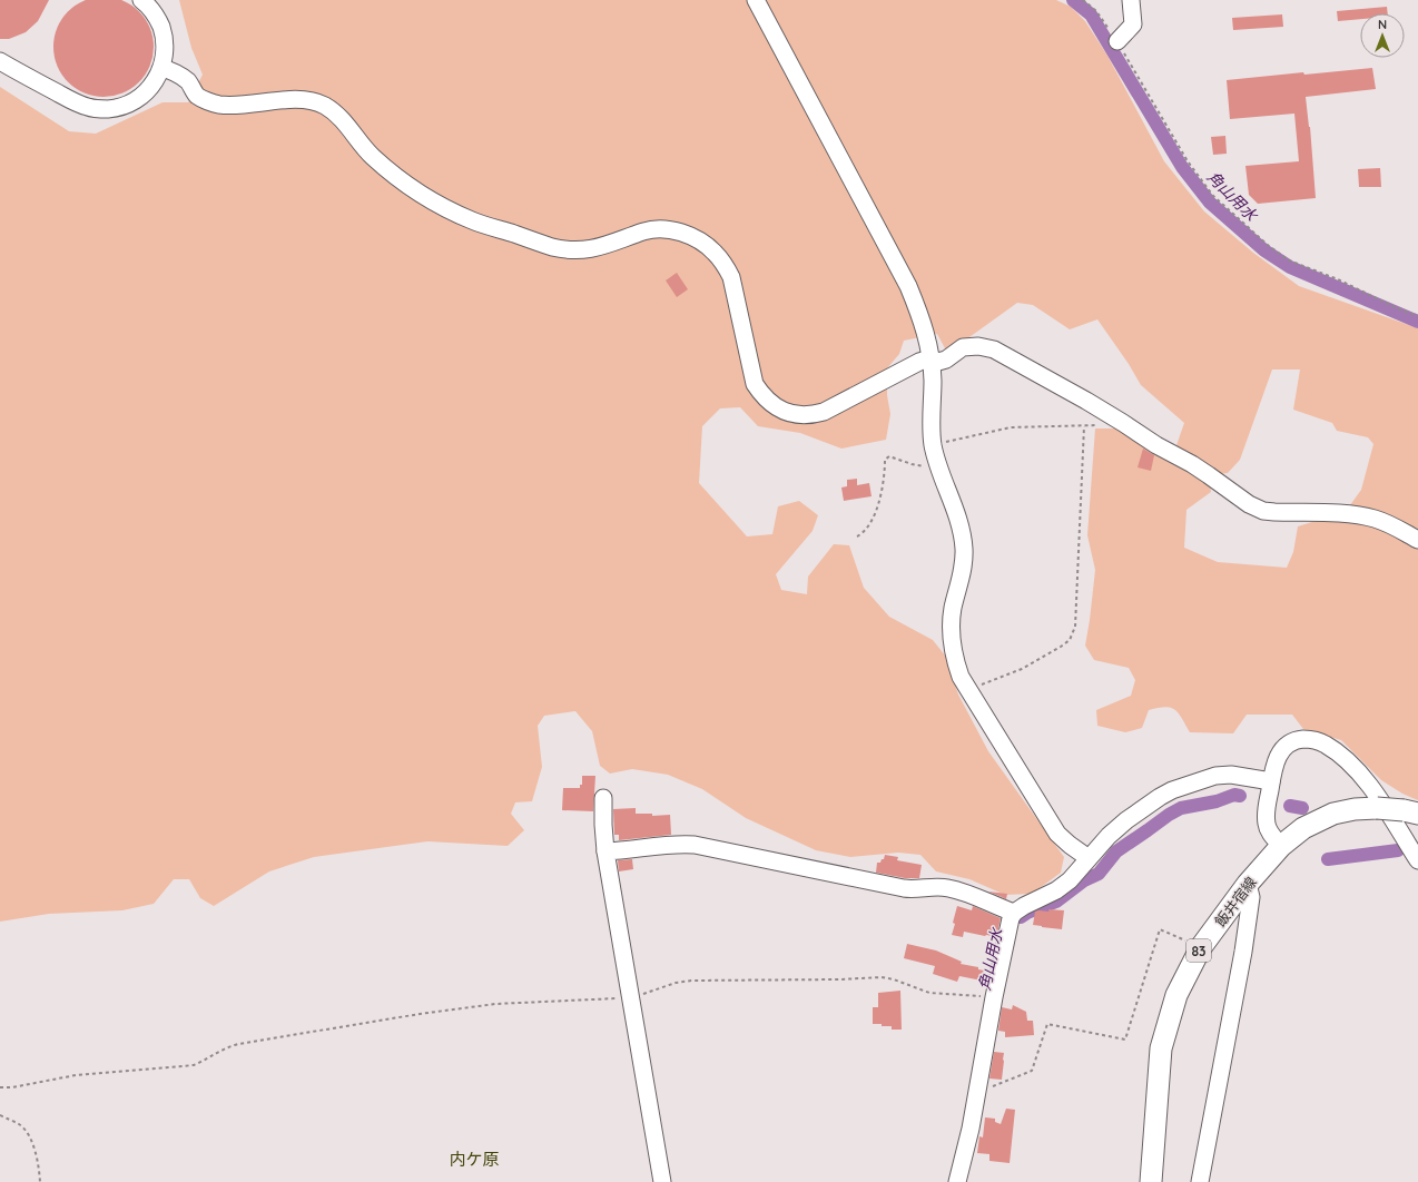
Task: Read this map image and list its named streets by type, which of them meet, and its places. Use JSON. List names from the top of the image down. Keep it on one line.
{"streets":{"main road":["飯井宿線","83"]},"districts":["内ケ原"],"water":["角山用水"],"north":"top"}
